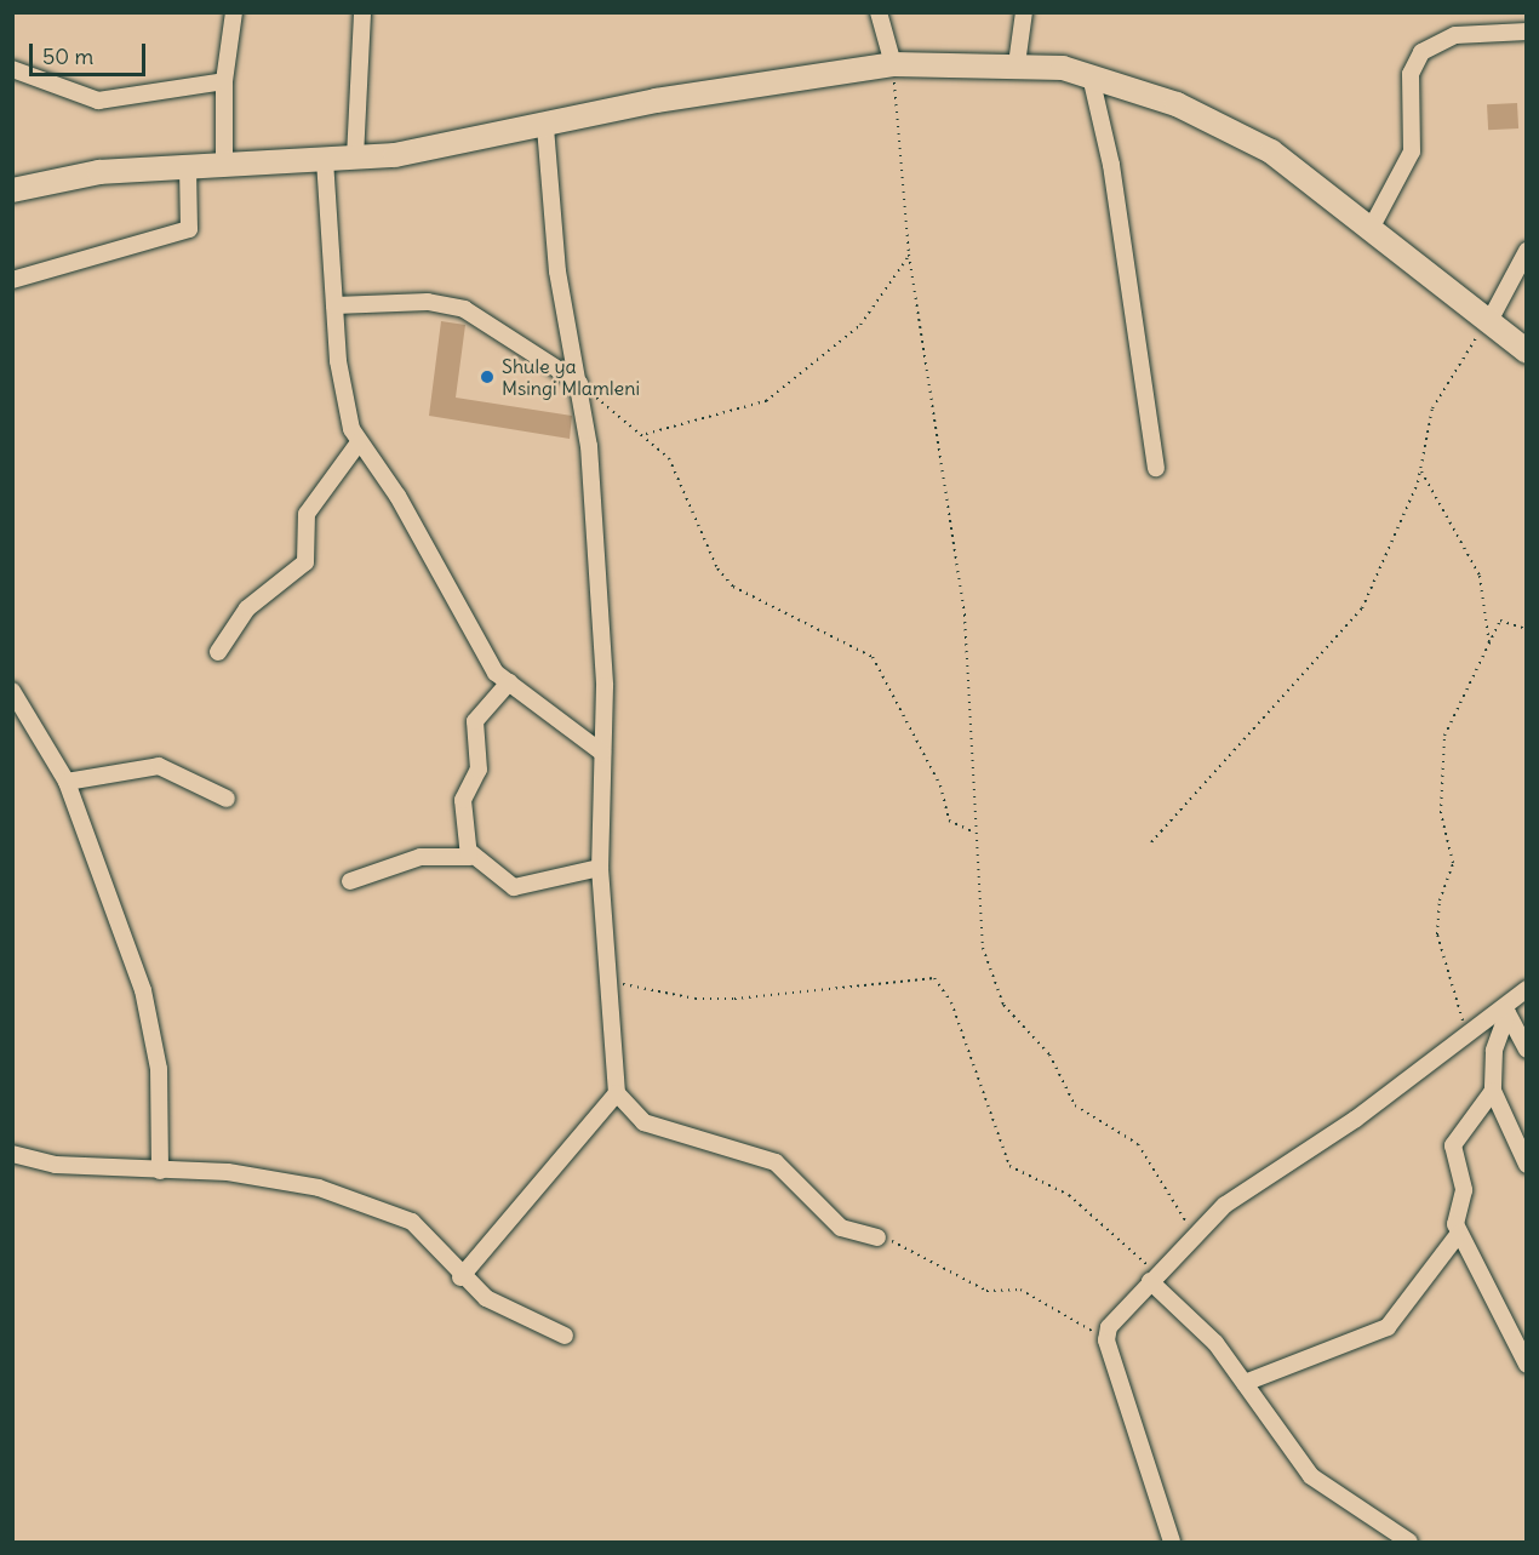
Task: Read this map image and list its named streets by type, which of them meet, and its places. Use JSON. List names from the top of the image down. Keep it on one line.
{"places":["Shule ya Msingi Mlamleni"],"scale_bar":"50 m"}
